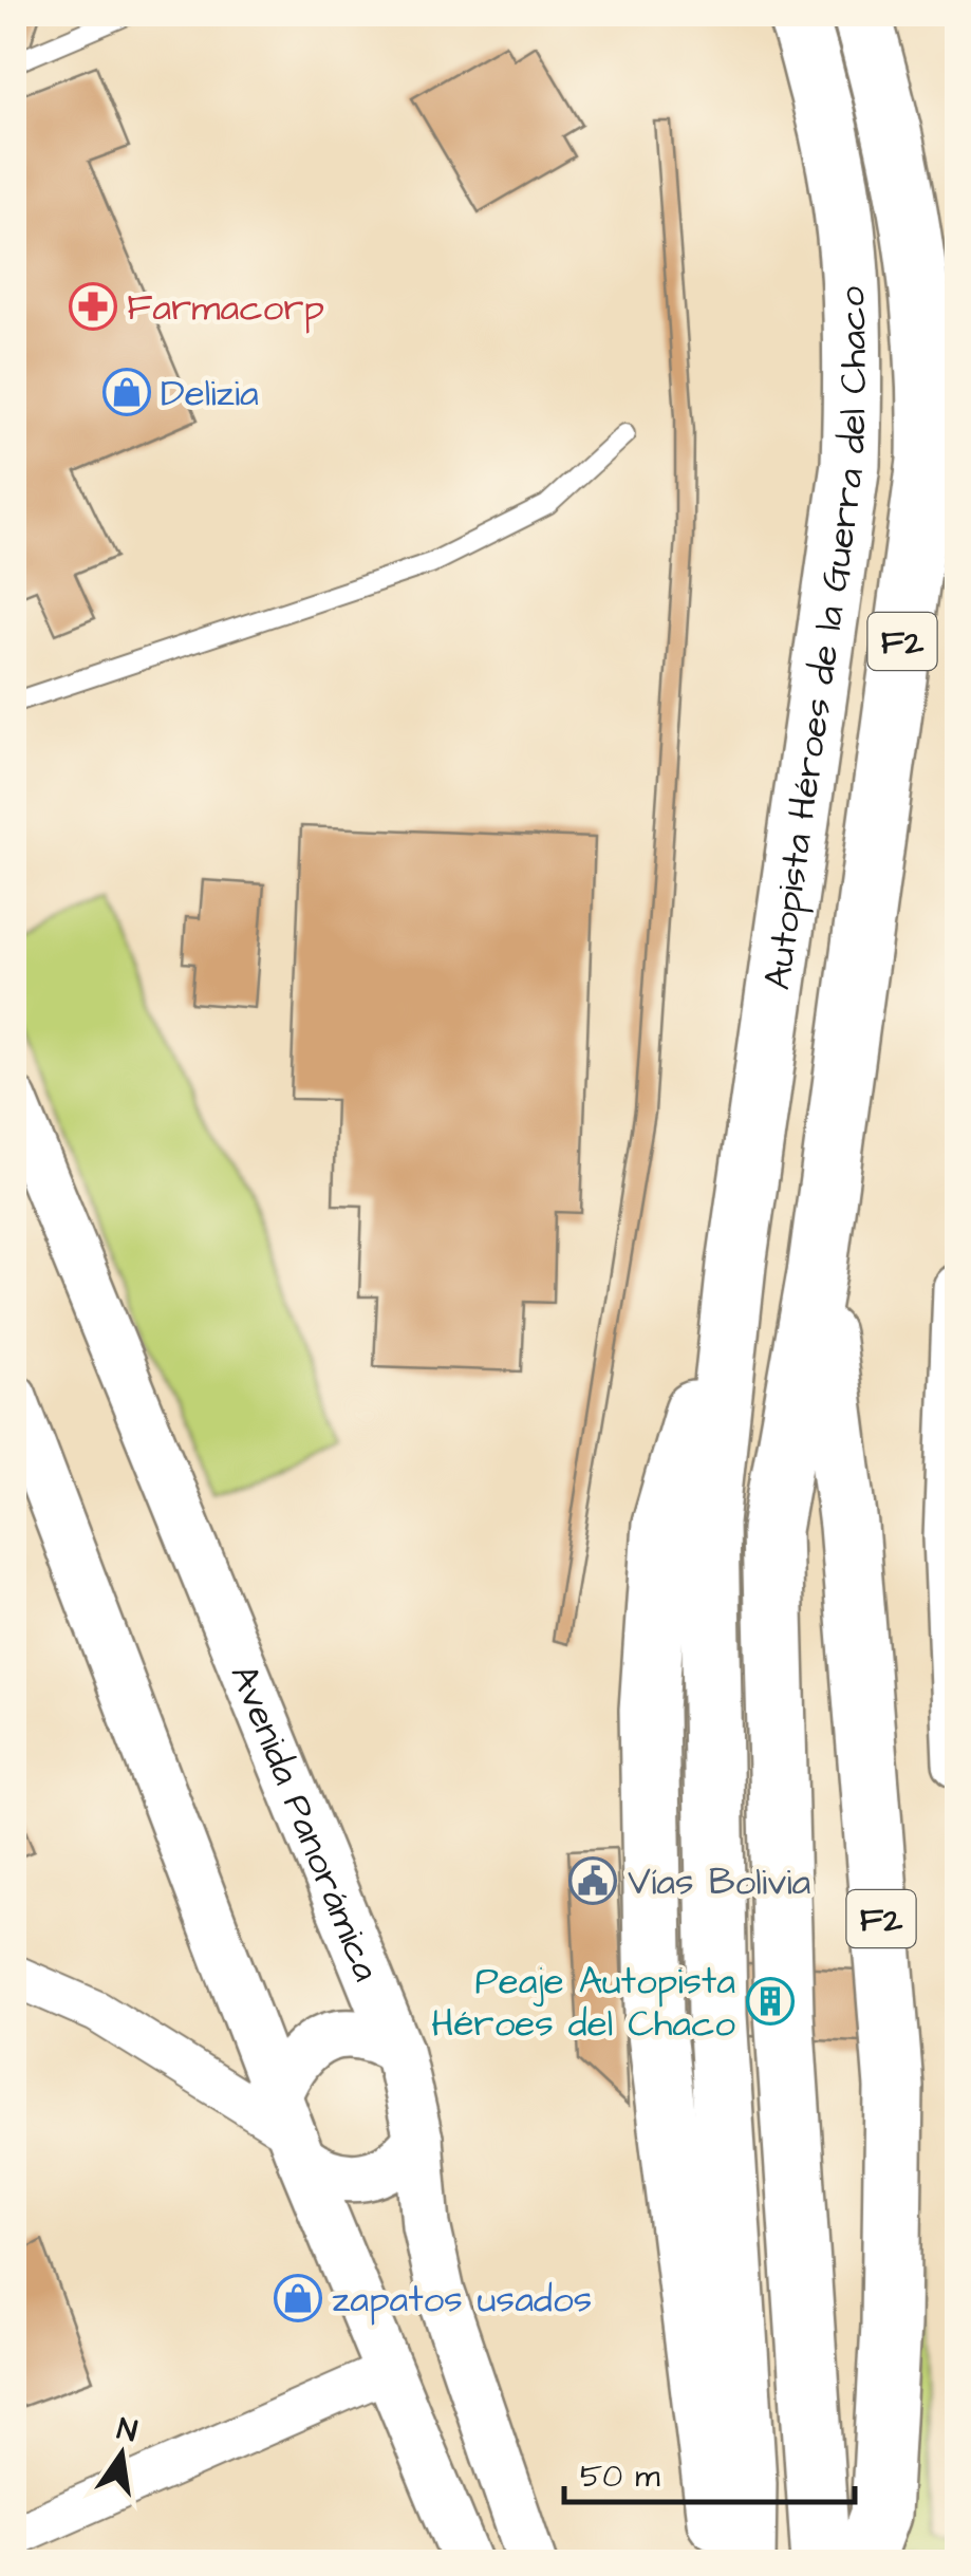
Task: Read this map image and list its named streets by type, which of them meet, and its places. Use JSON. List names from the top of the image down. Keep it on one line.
{"streets":{"highway":["Autopista Héroes de la Guerra del Chaco","F2"],"street":["Avenida Panorámica"]},"places":{"pharmacy":["Farmacorp"],"shop":["Delizia","zapatos usados"],"public building":["Vías Bolivia"],"building":["Peaje Autopista Héroes del Chaco"]},"scale_bar":"50 m","north":"top"}
